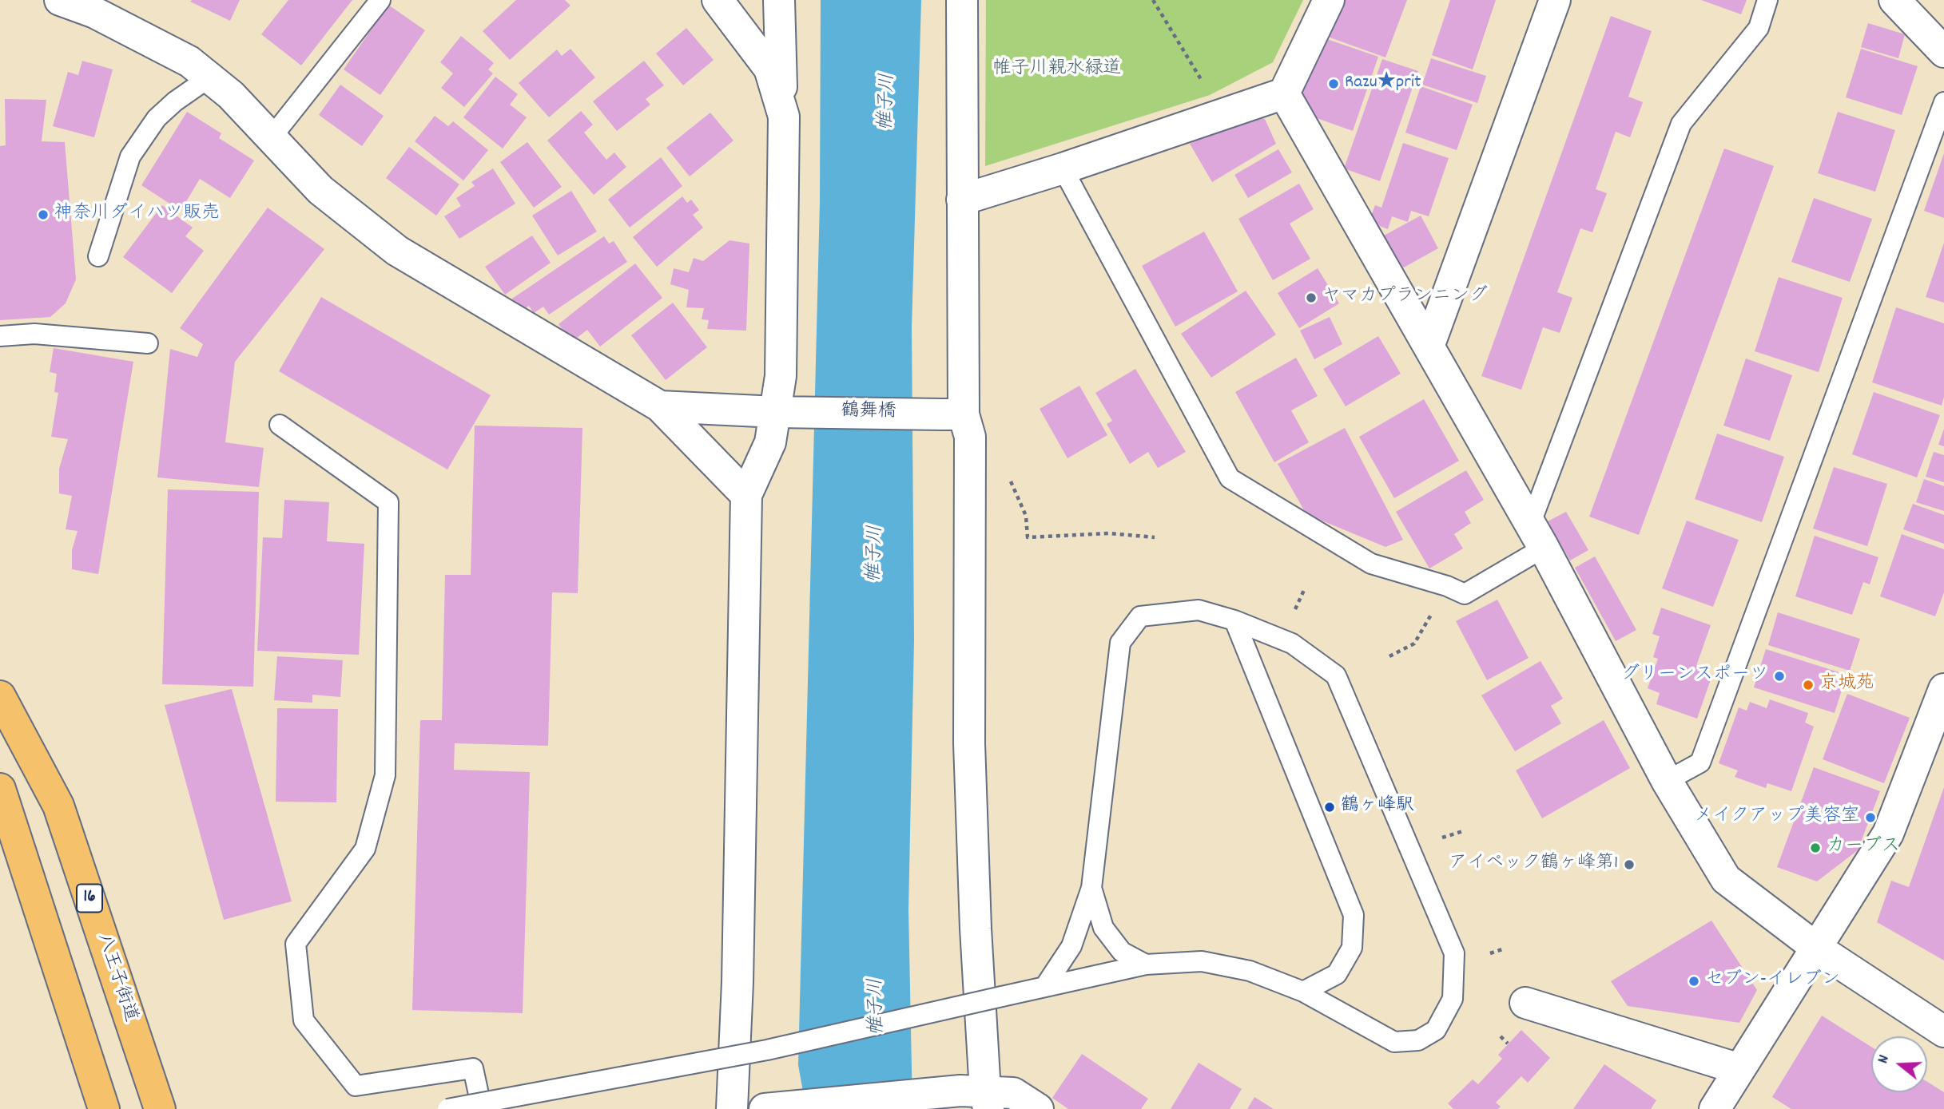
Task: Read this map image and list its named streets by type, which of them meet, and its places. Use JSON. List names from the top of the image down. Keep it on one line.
{"streets":{"highway":["16","八王子街道"],"street":["鶴舞橋"]},"water":["帷子川"],"parks":["帷子川親水緑道"],"places":["Razu★prit","神奈川ダイハツ販売","ヤマカプランニング","グリーンスポーツ","京城苑","鶴ヶ峰駅","メイクアップ美容室","カーブス","アイペック鶴ヶ峰第1","セブン-イレブン"],"north":"left"}
